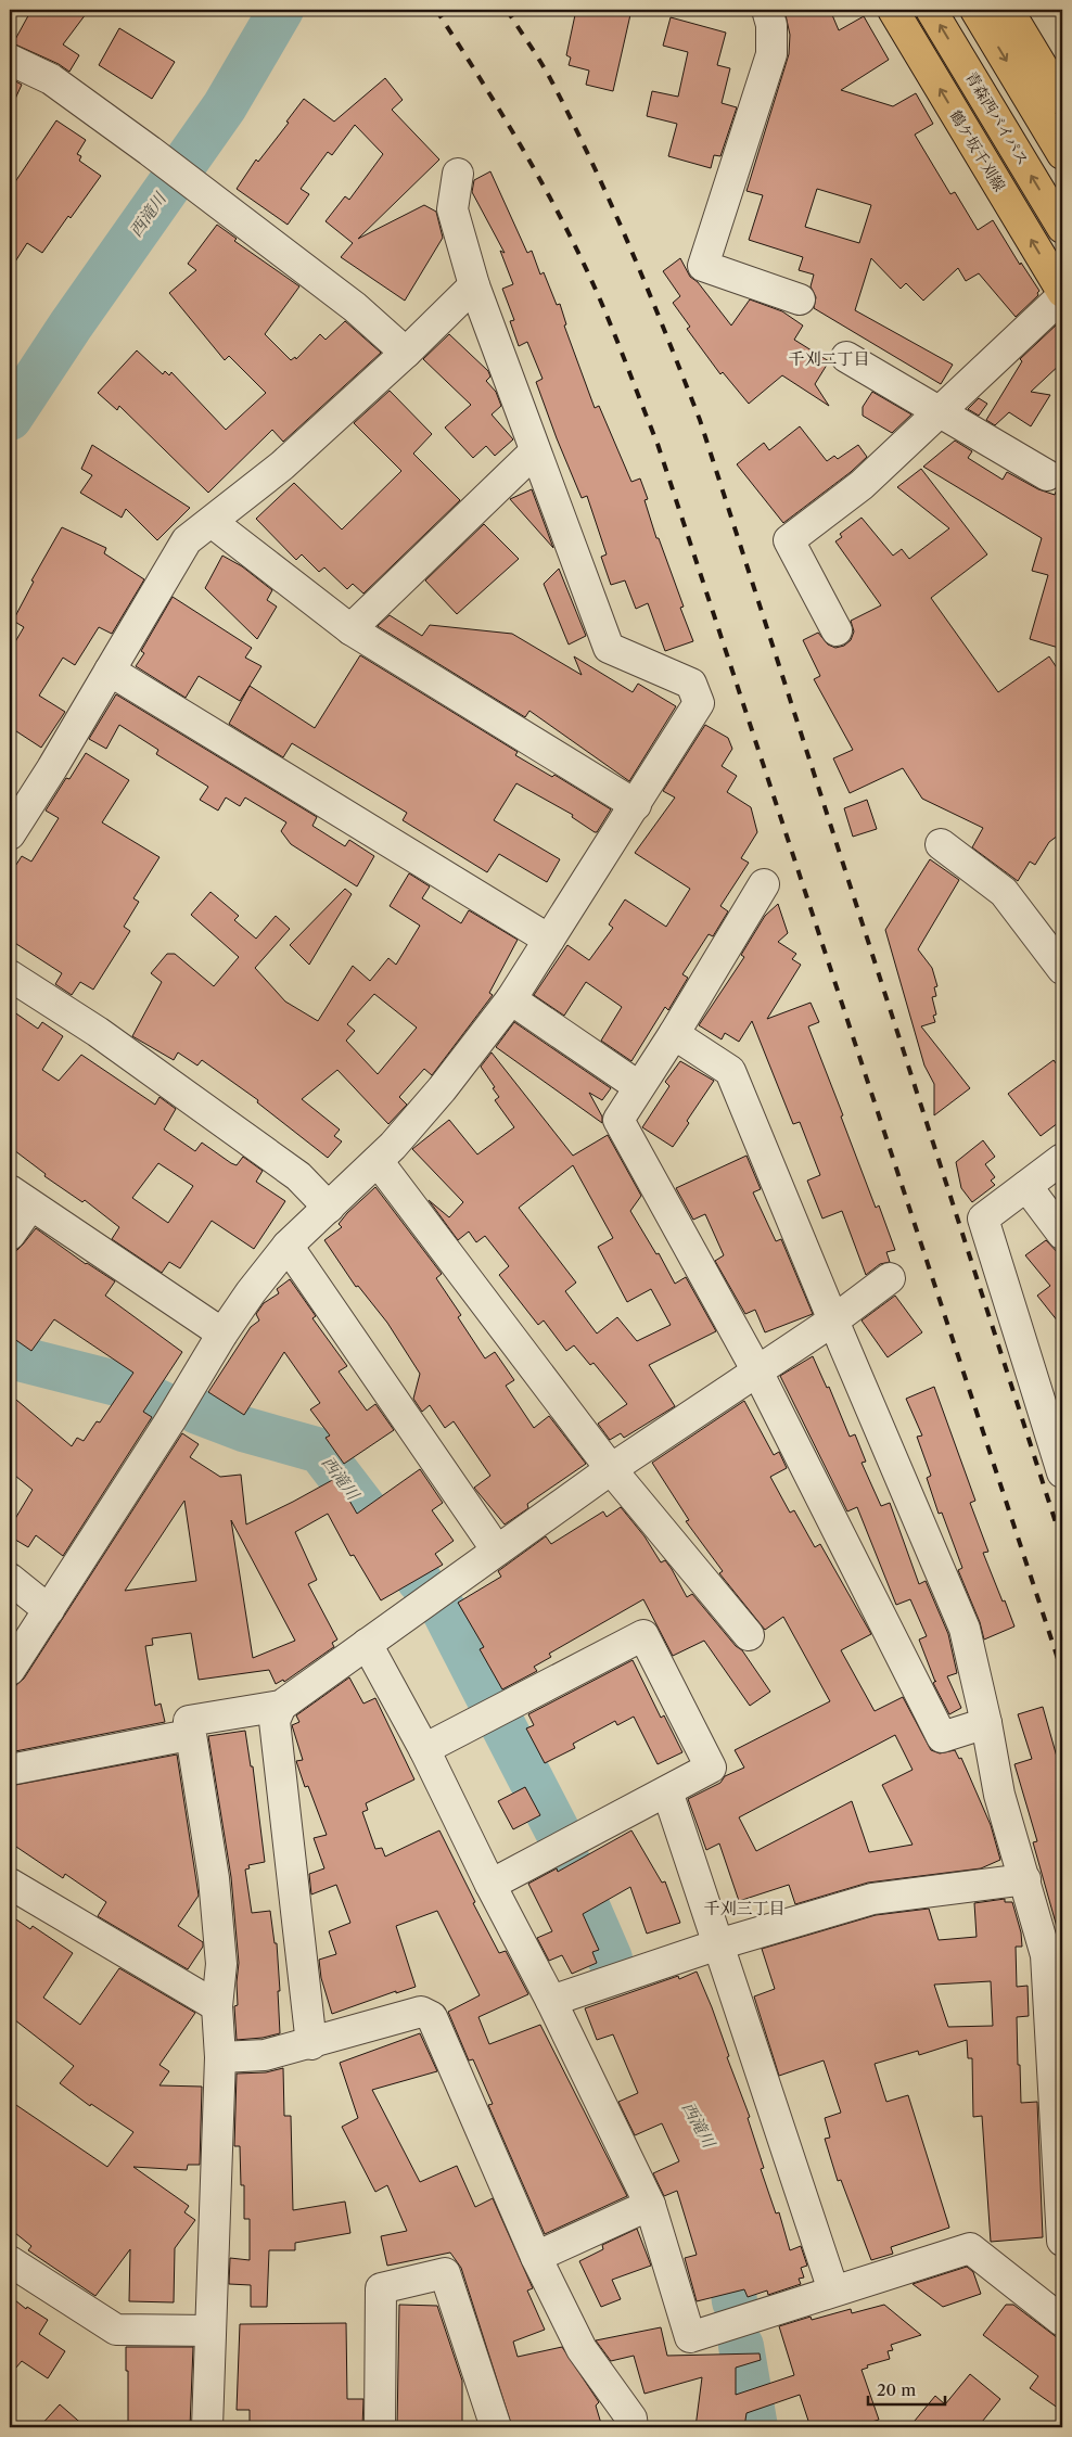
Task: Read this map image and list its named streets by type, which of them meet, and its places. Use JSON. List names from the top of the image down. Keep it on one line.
{"streets":{"main road":["青森西バイパス","鶴ケ坂千刈線"]},"districts":["千刈二丁目","千刈三丁目"],"water":["西滝川"],"scale_bar":"20 m"}
